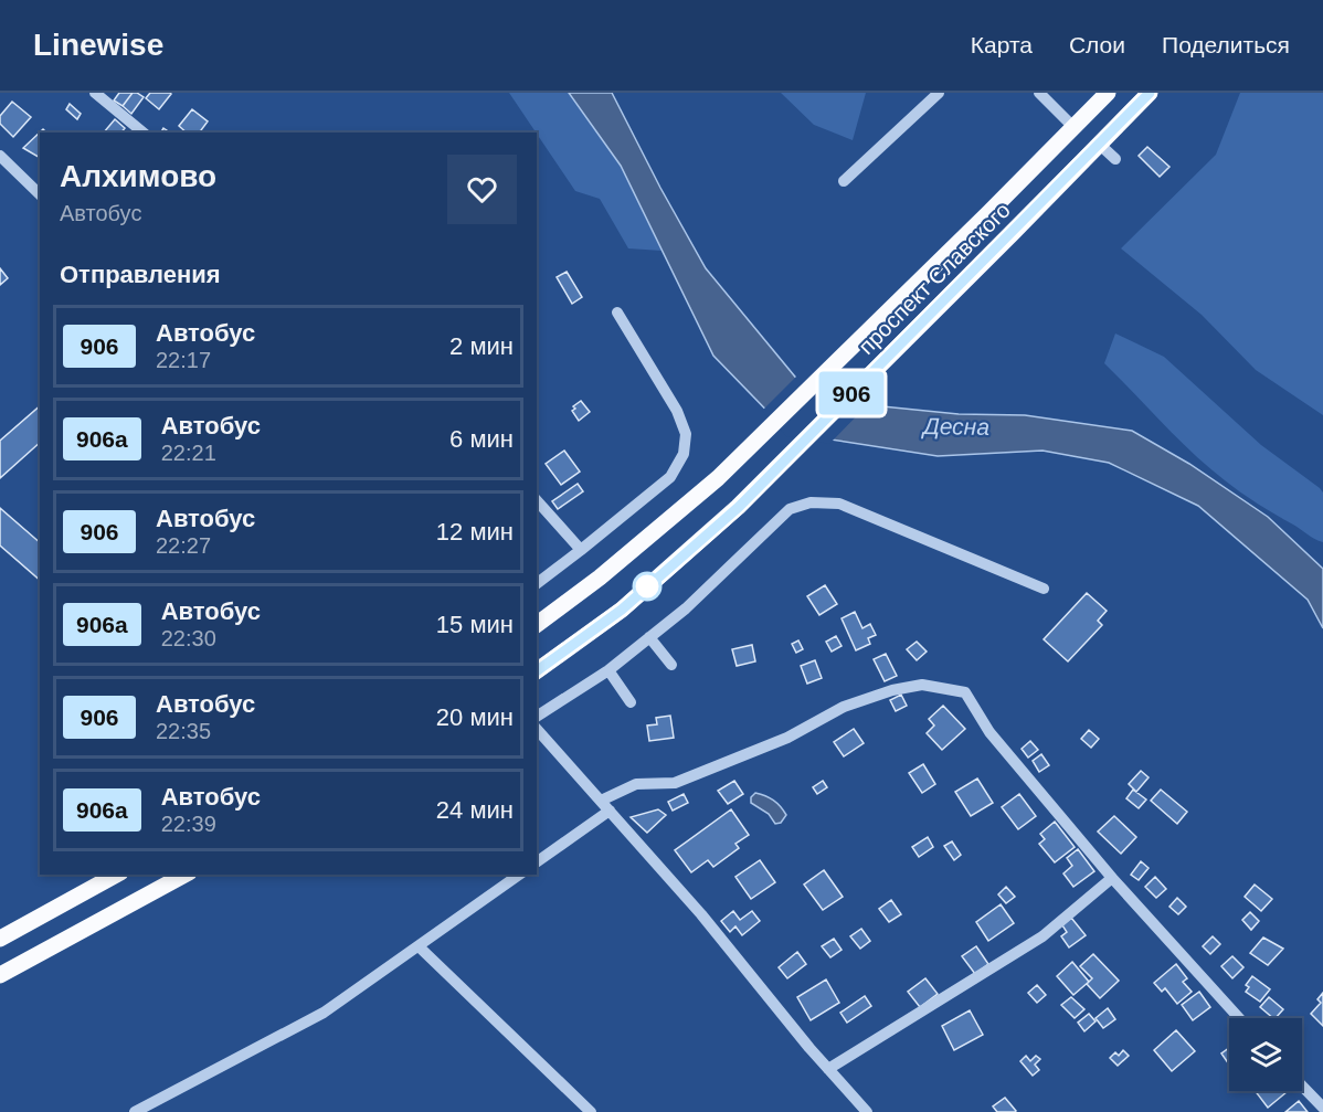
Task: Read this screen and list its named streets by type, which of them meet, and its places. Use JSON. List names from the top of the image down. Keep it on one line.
{"streets":{"main road":["проспект Славского"]},"water":["Десна"],"lines":["bus line 906"],"page":{"header":"Linewise","nav":["Карта","Слои","Поделиться"],"on_map":"906","heading":[["Алхимово","Автобус"],"Отправления"],"list":[{"mark":"906","name":"Автобус","note":"22:17","value":"2 мин"},{"mark":"906а","name":"Автобус","note":"22:21","value":"6 мин"},{"mark":"906","name":"Автобус","note":"22:27","value":"12 мин"},{"mark":"906а","name":"Автобус","note":"22:30","value":"15 мин"},{"mark":"906","name":"Автобус","note":"22:35","value":"20 мин"},{"mark":"906а","name":"Автобус","note":"22:39","value":"24 мин"}]}}
